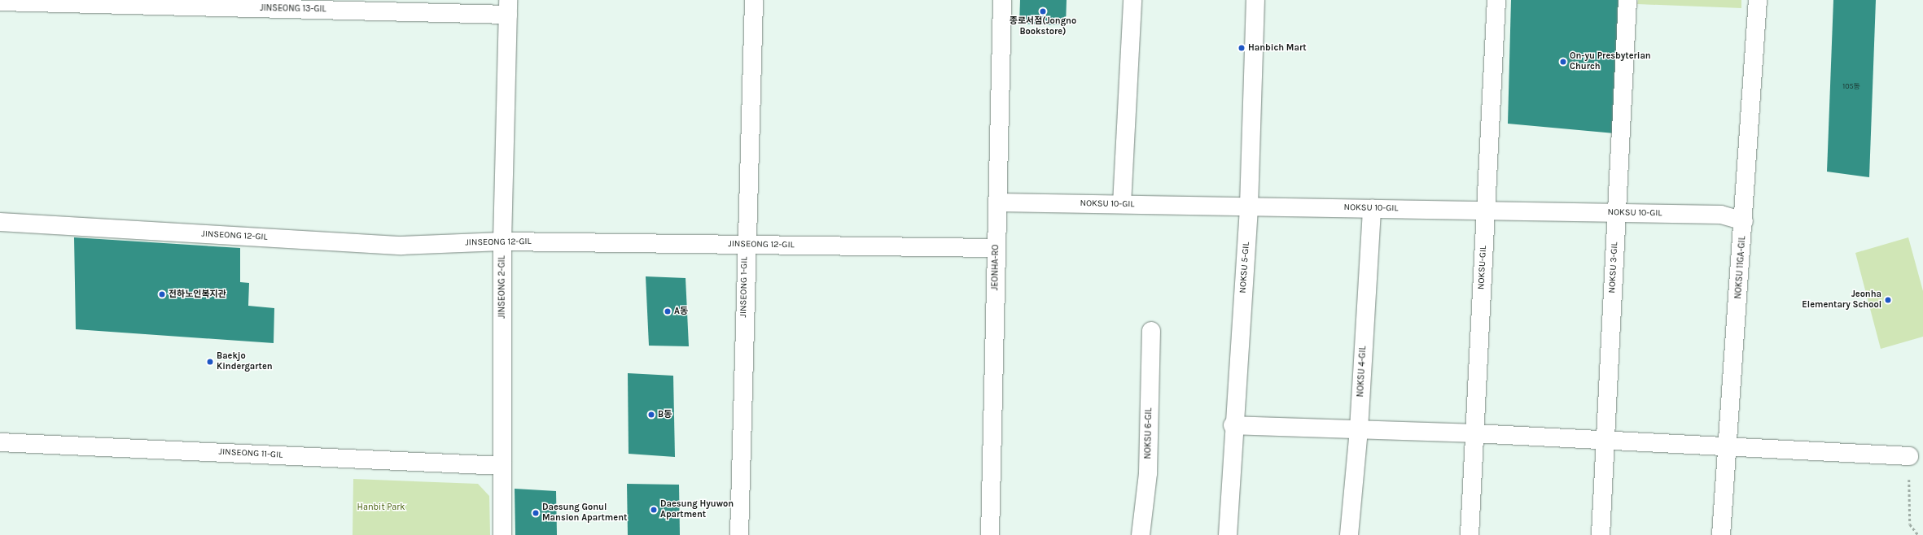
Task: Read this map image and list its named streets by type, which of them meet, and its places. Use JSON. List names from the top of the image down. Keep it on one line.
{"streets":{"street":["JINSEONG 13-GIL","NOKSU 10-GIL","JINSEONG 12-GIL","JEONHA-RO","NOKSU 5-GIL","NOKSU-GIL","NOKSU 3-GIL","NOKSU 11GA-GIL","JINSEONG 2-GIL","JINSEONG 1-GIL","NOKSU 4-GIL","NOKSU 6-GIL","JINSEONG 11-GIL"]},"crossings":[["JINSEONG 13-GIL","JINSEONG 2-GIL"],["NOKSU 10-GIL","JEONHA-RO"],["NOKSU 10-GIL","NOKSU 5-GIL"],["NOKSU 10-GIL","NOKSU-GIL"],["NOKSU 10-GIL","NOKSU 3-GIL"],["NOKSU 10-GIL","NOKSU 11GA-GIL"],["NOKSU 10-GIL","NOKSU 4-GIL"],["JINSEONG 12-GIL","JEONHA-RO"],["JINSEONG 12-GIL","JINSEONG 2-GIL"],["JINSEONG 12-GIL","JINSEONG 1-GIL"],["JINSEONG 2-GIL","JINSEONG 11-GIL"]],"parks":["Hanbit Park"],"places":["종로서점(Jongno Bookstore)","Hanbich Mart","On-yu Presbyterian Church","전하노인복지관","Jeonha Elementary School","A동","Baekjo Kindergarten","B동","Daesung Hyuwon Apartment","Daesung Gonul Mansion Apartment"],"house_numbers":["105동"]}
